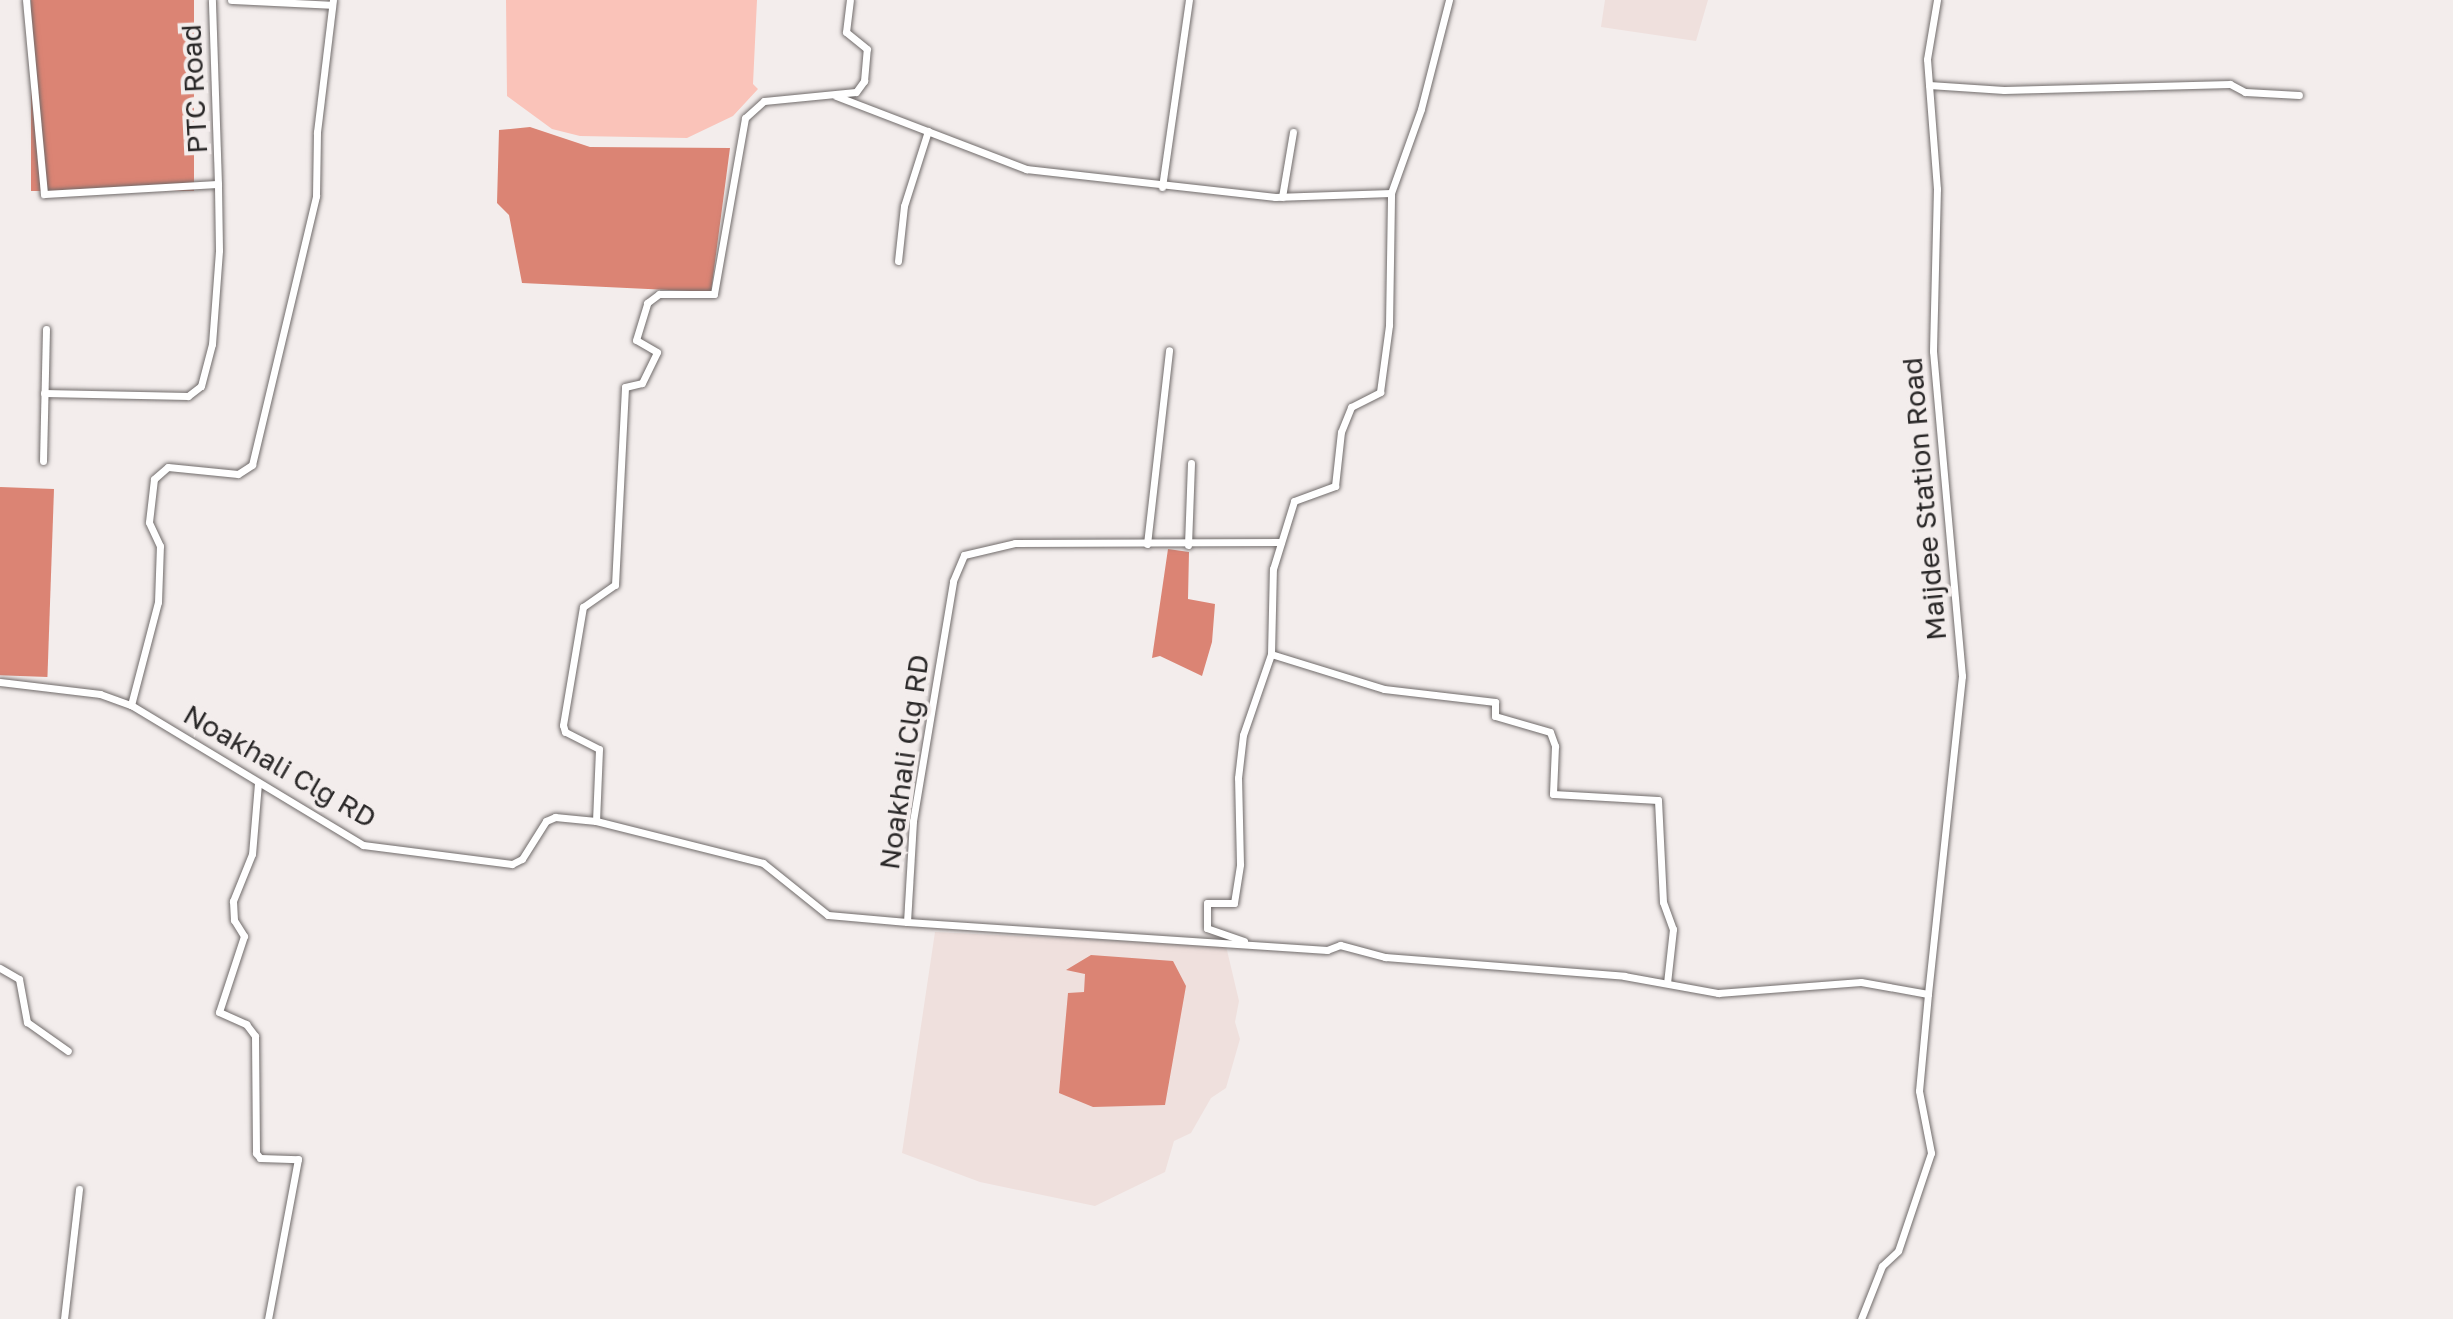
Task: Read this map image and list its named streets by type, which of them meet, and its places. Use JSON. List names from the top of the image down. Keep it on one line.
{"streets":{"street":["PTC Road","Maijdee Station Road","Noakhali Clg RD"]}}
